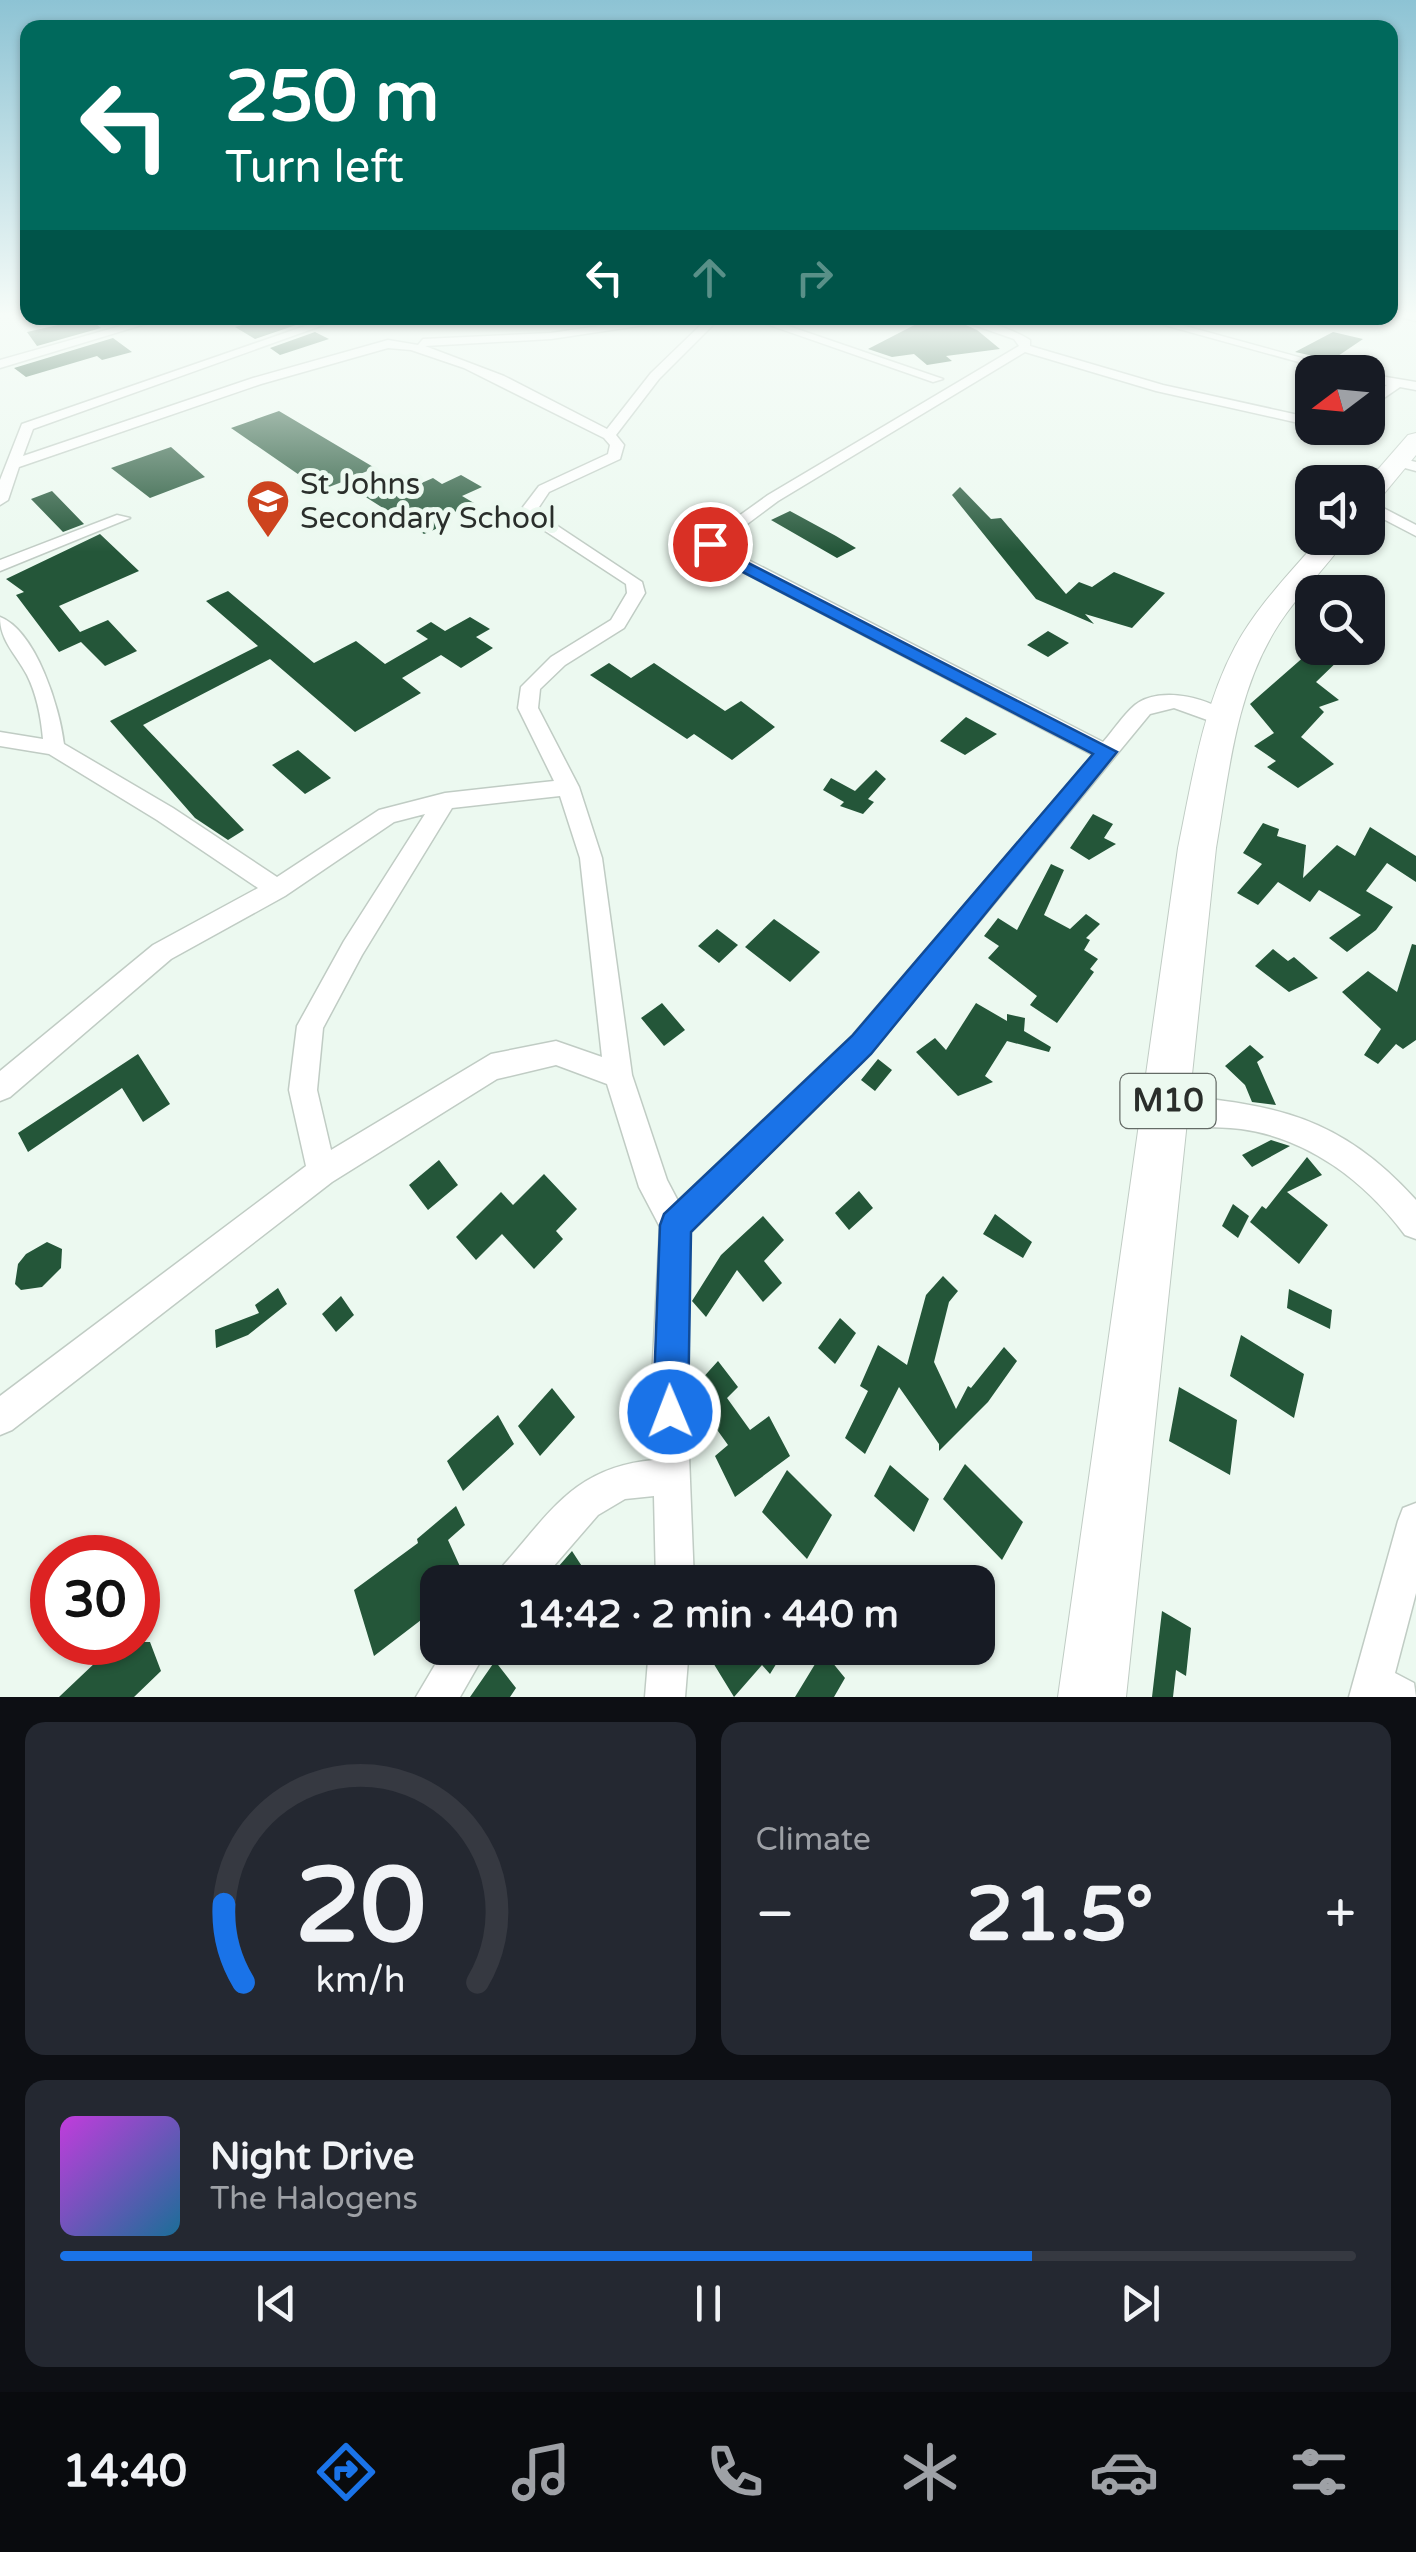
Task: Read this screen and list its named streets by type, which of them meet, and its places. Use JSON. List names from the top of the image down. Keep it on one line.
{"streets":{"main road":["M10"]},"places":{"school or university":["St Johns Secondary School"]},"north":"left","page":{"turn":["250 m","Turn left"],"limit":"30","trip":"14:42 · 2 min · 440 m","tile":"Climate","heat":["−","21.5°","+"],"song":["Night Drive","The Halogens"],"tabs":"14:40","gauge":["20","km/h"]}}
